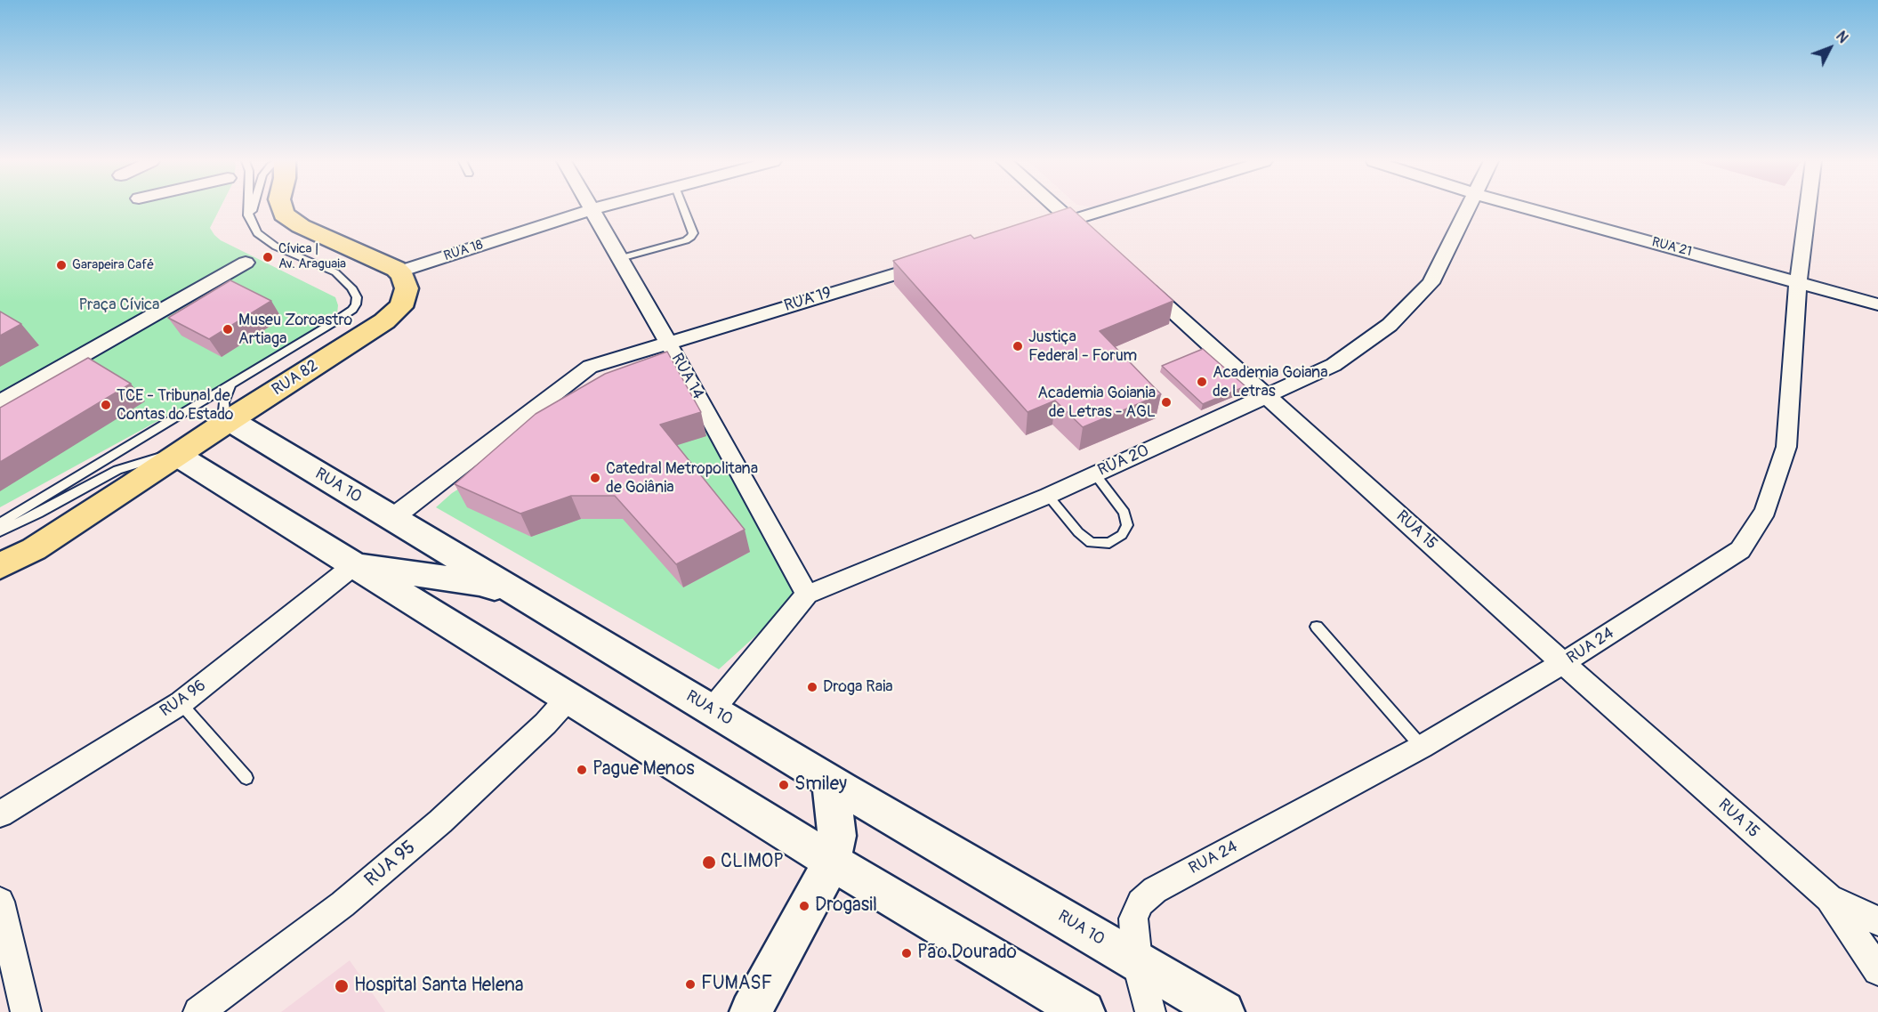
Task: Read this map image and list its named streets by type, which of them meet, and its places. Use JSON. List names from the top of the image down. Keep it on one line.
{"streets":{"main road":["RUA 82","RUA 10"],"street":["RUA 21","RUA 18","RUA 19","RUA 14","RUA 20","RUA 15","RUA 24","RUA 96","RUA 95"]},"crossings":[["RUA 21","RUA 24"],["RUA 18","RUA 14"],["RUA 18","RUA 82"],["RUA 19","RUA 14"],["RUA 19","RUA 10"],["RUA 14","RUA 20"],["RUA 82","RUA 10"],["RUA 20","RUA 10"],["RUA 20","RUA 15"],["RUA 10","RUA 24"],["RUA 15","RUA 24"]],"parks":["Praça Cívica"],"places":["Cívica | Av. Araguaia","Garapeira Café","Museu Zoroastro Artiaga","Justiça Federal - Forum","Academia Goiana de Letras","Academia Goiania de Letras - AGL","TCE - Tribunal de Contas do Estado","Catedral Metropolitana de Goiânia","Droga Raia","Pague Menos","Smiley","CLIMOP","Drogasil","Pão Dourado","FUMASF","Hospital Santa Helena"],"north":"top right"}
